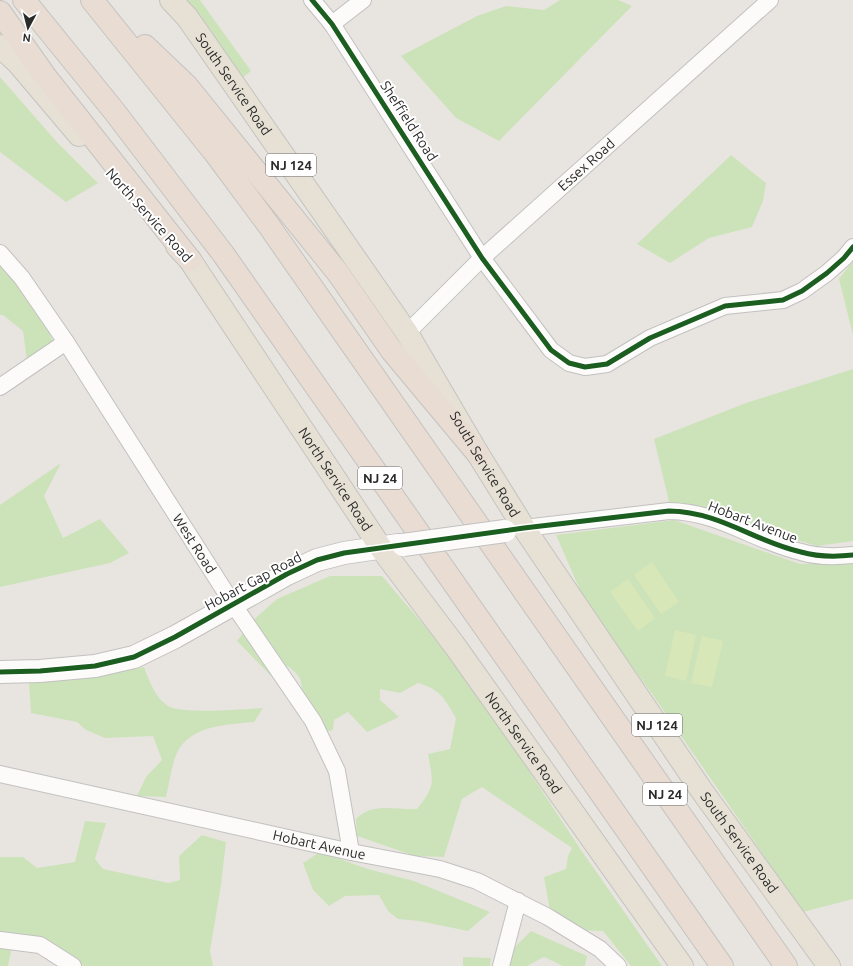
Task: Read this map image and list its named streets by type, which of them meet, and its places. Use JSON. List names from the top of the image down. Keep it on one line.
{"streets":{"highway":["NJ 24"],"main road":["South Service Road","NJ 124","North Service Road"],"street":["Sheffield Road","Essex Road","Hobart Avenue","West Road","Hobart Gap Road"]},"crossings":[["South Service Road","Essex Road"],["South Service Road","Hobart Avenue"],["South Service Road","Hobart Gap Road"],["Sheffield Road","Essex Road"],["North Service Road","Hobart Gap Road"],["Hobart Avenue","West Road"],["Hobart Avenue","Hobart Gap Road"],["West Road","Hobart Gap Road"]],"north":"bottom"}
